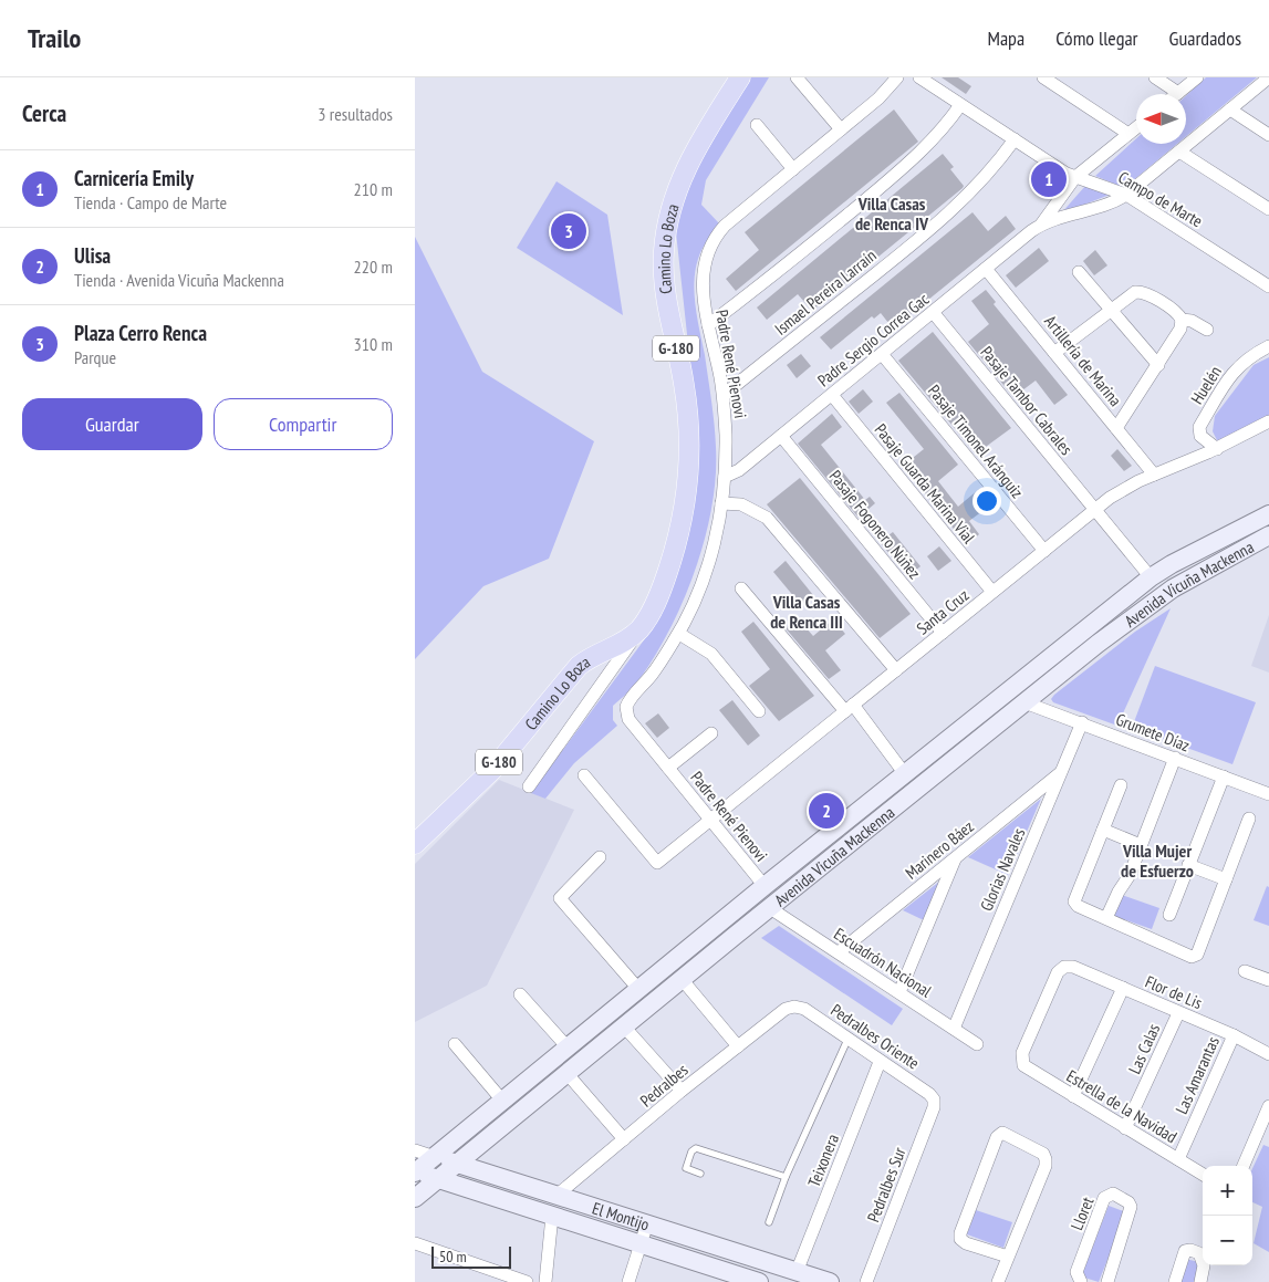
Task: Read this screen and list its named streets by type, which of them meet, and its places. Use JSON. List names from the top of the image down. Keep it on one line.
{"streets":{"main road":["Camino Lo Boza","G-180"],"street":["Campo de Marte","Ismael Pereira Larraín","Padre Sergio Correa Gac","Artillería de Marina","Padre René Pienovi","Huelén","Pasaje Tambor Cabrales","Pasaje Timonel Aránguiz","Pasaje Guarda Marina Vial","Pasaje Fogonero Núñez","Avenida Vicuña Mackenna","Santa Cruz","Grumete Díaz","Marinero Báez","Glorias Navales","Escuadrón Nacional","Flor de Lis","Pedralbes Oriente","Las Calas","Las Amarantas","Pedralbes","Estrella de la Navidad","Teixonera","Pedralbes Sur","Lloret","El Montijo"]},"crossings":[["Campo de Marte","Ismael Pereira Larraín"],["Campo de Marte","Padre Sergio Correa Gac"],["Ismael Pereira Larraín","Padre René Pienovi"],["Padre Sergio Correa Gac","Artillería de Marina"],["Padre Sergio Correa Gac","Padre René Pienovi"],["Padre Sergio Correa Gac","Pasaje Tambor Cabrales"],["Padre Sergio Correa Gac","Pasaje Timonel Aránguiz"],["Padre Sergio Correa Gac","Pasaje Guarda Marina Vial"],["Padre Sergio Correa Gac","Pasaje Fogonero Núñez"],["Artillería de Marina","Santa Cruz"],["Padre René Pienovi","Avenida Vicuña Mackenna"],["Padre René Pienovi","Santa Cruz"],["Huelén","Santa Cruz"],["Pasaje Tambor Cabrales","Avenida Vicuña Mackenna"],["Pasaje Tambor Cabrales","Santa Cruz"],["Pasaje Timonel Aránguiz","Santa Cruz"],["Pasaje Guarda Marina Vial","Santa Cruz"],["Pasaje Fogonero Núñez","Santa Cruz"],["Avenida Vicuña Mackenna","Grumete Díaz"],["Avenida Vicuña Mackenna","Escuadrón Nacional"],["Avenida Vicuña Mackenna","El Montijo"],["Grumete Díaz","Glorias Navales"],["Marinero Báez","Glorias Navales"],["Marinero Báez","Escuadrón Nacional"],["Glorias Navales","Escuadrón Nacional"],["Flor de Lis","Las Calas"],["Flor de Lis","Las Amarantas"],["Flor de Lis","Estrella de la Navidad"],["Pedralbes Oriente","Pedralbes"],["Pedralbes Oriente","Teixonera"],["Pedralbes Oriente","Pedralbes Sur"],["Las Calas","Estrella de la Navidad"],["Las Amarantas","Estrella de la Navidad"],["Pedralbes","El Montijo"],["Teixonera","El Montijo"]],"districts":["Villa Casas de Renca IV","Villa Casas de Renca III","Villa Mujer de Esfuerzo"],"scale_bar":"50 m","north":"left","page":{"header":"Trailo","nav":["Mapa","Cómo llegar","Guardados"],"heading":["Cerca","3 resultados"],"list":[{"mark":"1","name":"Carnicería Emily","note":"Tienda · Campo de Marte","value":"210 m"},{"mark":"2","name":"Ulisa","note":"Tienda · Avenida Vicuña Mackenna","value":"220 m"},{"mark":"3","name":"Plaza Cerro Renca","note":"Parque","value":"310 m"}],"pins":["1","3","2"],"buttons":["Guardar","Compartir"],"map_buttons":["+","−"],"scale":"50 m"}}
